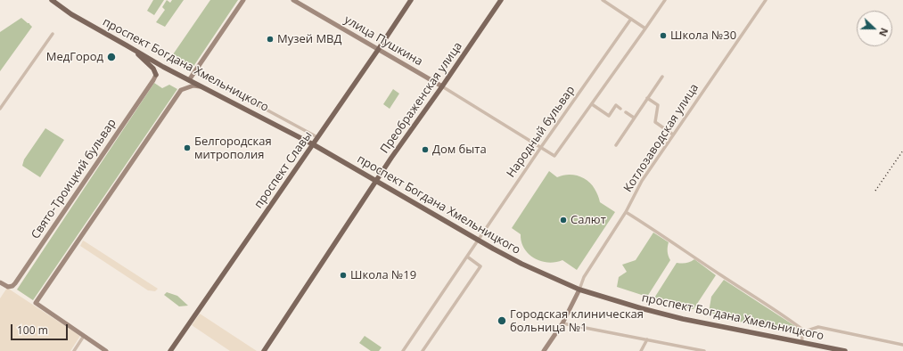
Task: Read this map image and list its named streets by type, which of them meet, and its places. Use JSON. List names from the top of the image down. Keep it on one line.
{"streets":{"main road":["проспект Богдана Хмельницкого","Преображенская улица","проспект Славы"],"street":["улица Пушкина","Народный бульвар","Котлозаводская улица","Свято-Троицкий бульвар"]},"crossings":[["улица Пушкина","Преображенская улица"],["улица Пушкина","Народный бульвар"],["улица Пушкина","проспект Славы"],["проспект Богдана Хмельницкого","Преображенская улица"],["проспект Богдана Хмельницкого","Народный бульвар"],["проспект Богдана Хмельницкого","Котлозаводская улица"],["проспект Богдана Хмельницкого","проспект Славы"]],"places":["Школа №30","Музей МВД","МедГород","Белгородская митрополия","Дом быта","Салют","Школа №19","Городская клиническая больница №1"],"scale_bar":"100 m","north":"right"}
